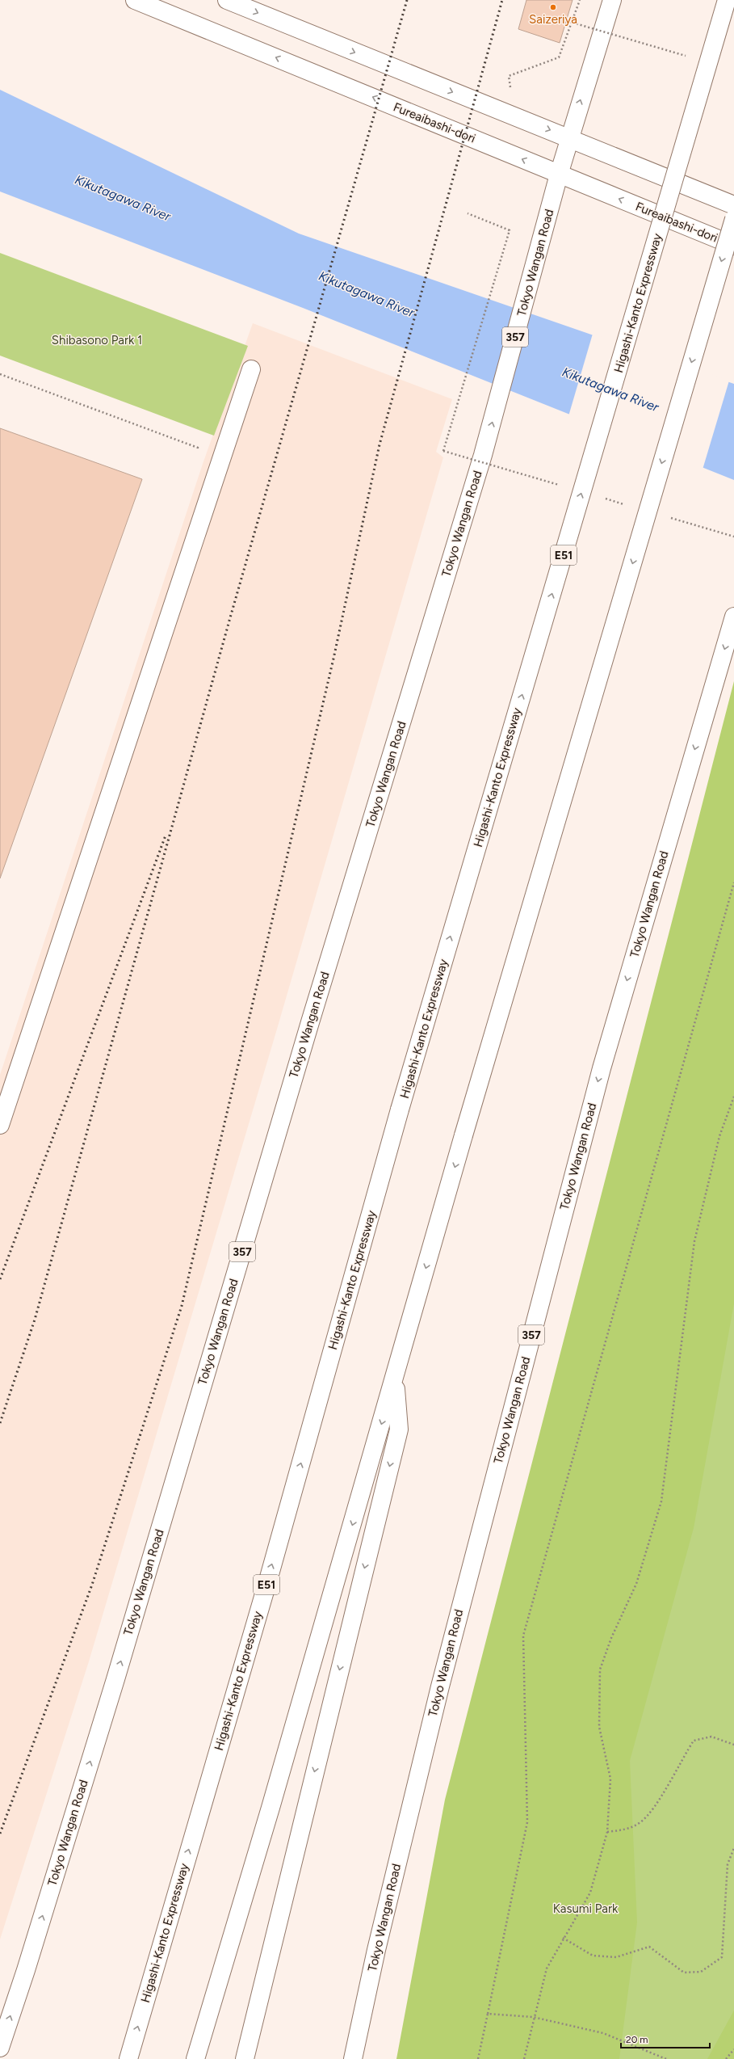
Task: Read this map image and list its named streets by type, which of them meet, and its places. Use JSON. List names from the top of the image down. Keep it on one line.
{"streets":{"main road":["Fureaibashi-dori","Tokyo Wangan Road","Higashi-Kanto Expressway","357","E51"]},"crossings":[["Fureaibashi-dori","Tokyo Wangan Road"]],"water":["Kikutagawa River"],"parks":["Shibasono Park 1","Kasumi Park"],"places":["Saizeriya"],"scale_bar":"20 m"}
